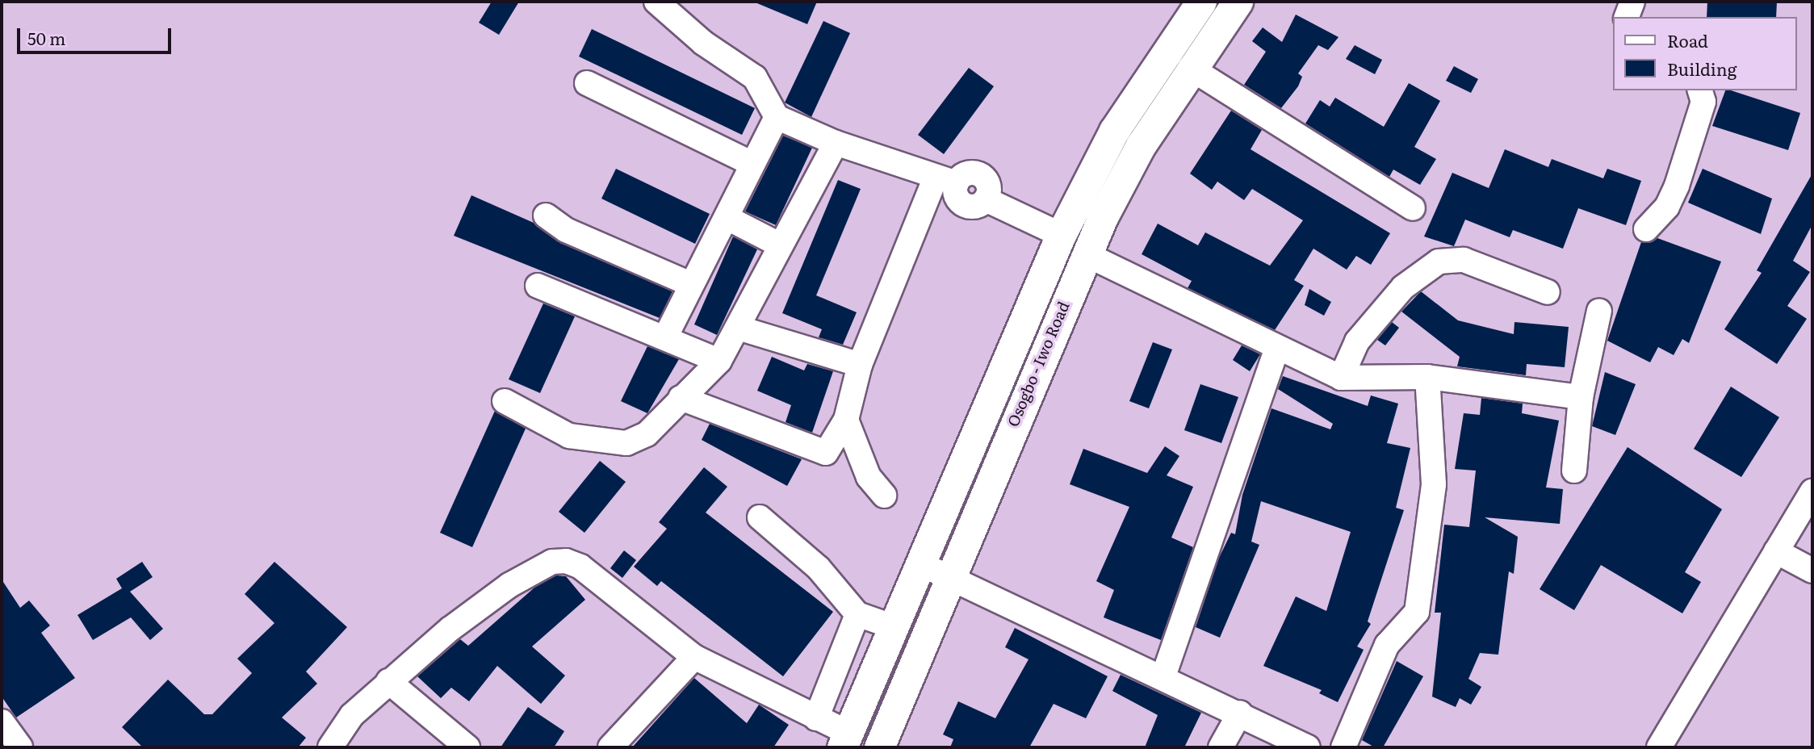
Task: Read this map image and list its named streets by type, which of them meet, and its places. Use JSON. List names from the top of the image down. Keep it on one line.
{"streets":{"main road":["Osogbo - Iwo Road"]},"legend":["Road","Building"],"scale_bar":"50 m"}
